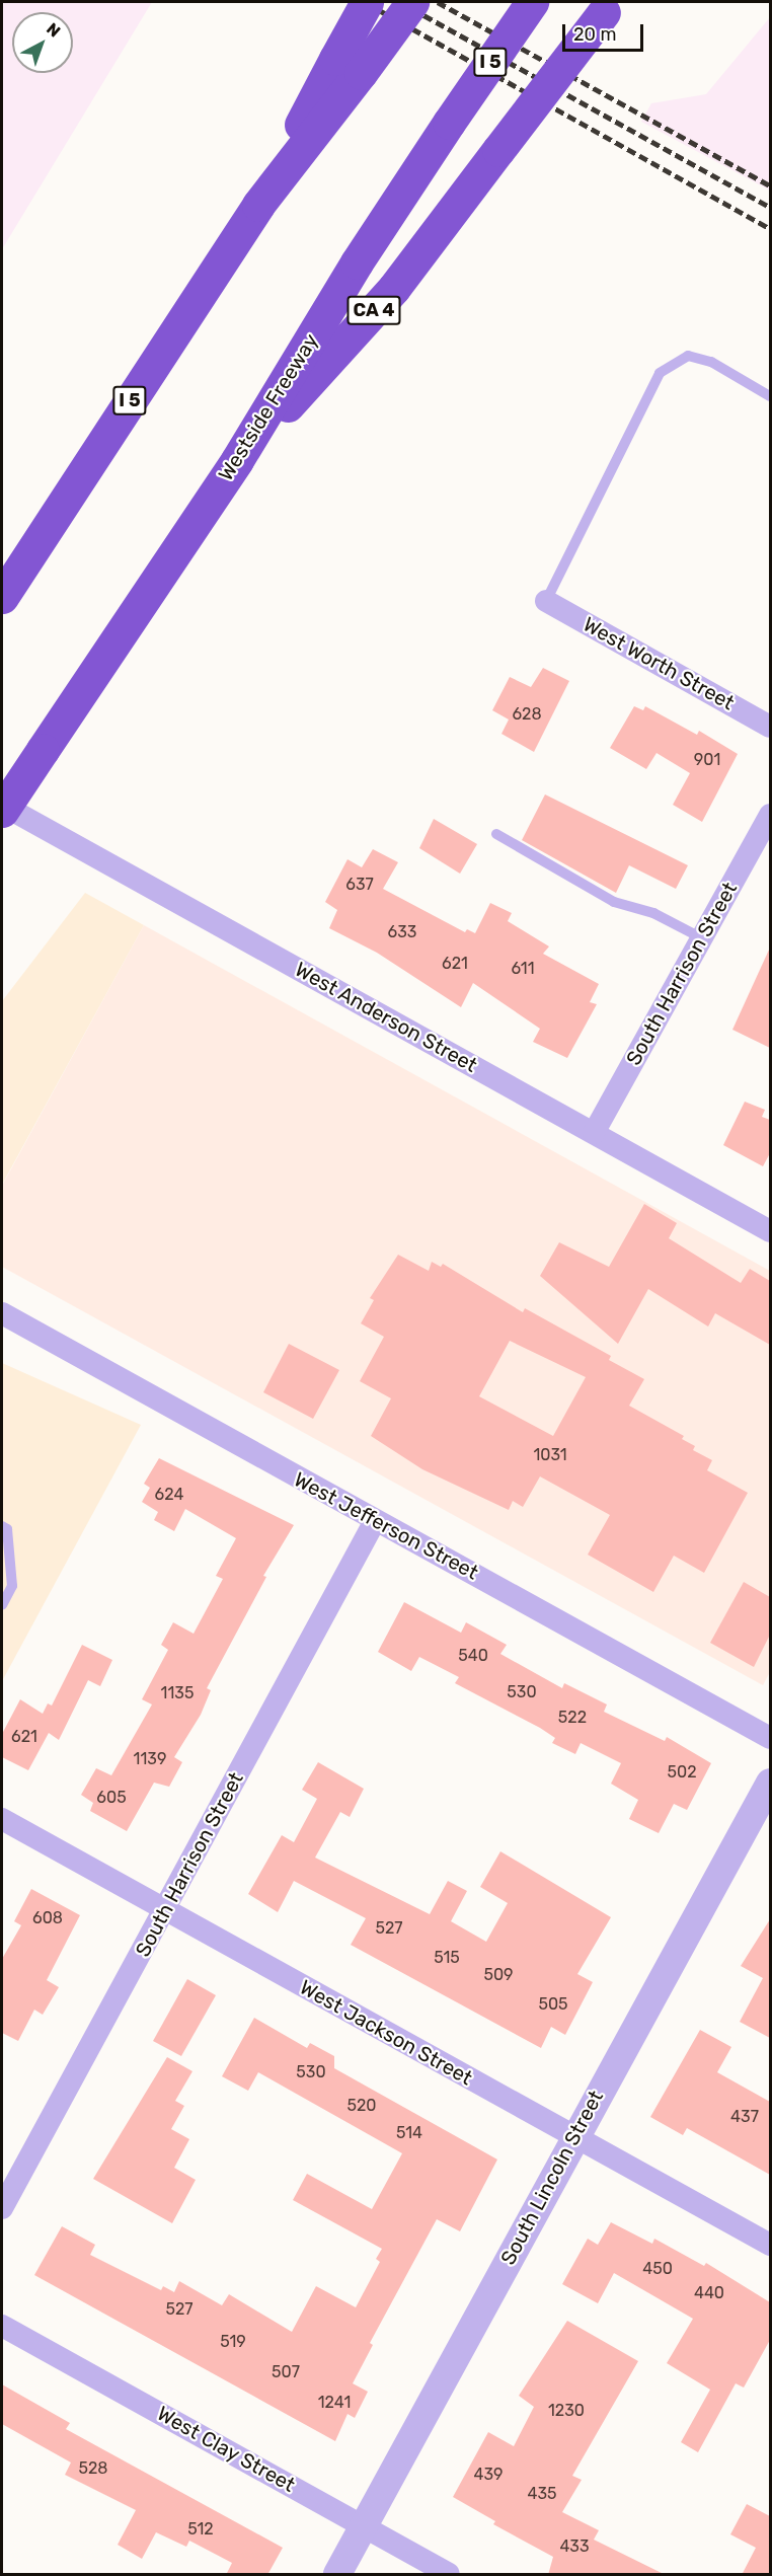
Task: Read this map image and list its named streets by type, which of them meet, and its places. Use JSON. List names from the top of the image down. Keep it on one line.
{"streets":{"highway":["I 5","CA 4","Westside Freeway"],"street":["West Worth Street","South Harrison Street","West Anderson Street","West Jefferson Street","West Jackson Street","South Lincoln Street","West Clay Street"]},"crossings":[["CA 4","Westside Freeway"],["South Harrison Street","West Anderson Street"],["South Harrison Street","West Jefferson Street"],["South Harrison Street","West Jackson Street"],["West Jackson Street","South Lincoln Street"],["South Lincoln Street","West Clay Street"]],"house_numbers":["628","901","637","633","621","611","1031","624","540","530","1135","522","621","1139","502","605","608","527","515","509","505","530","520","437","514","450","440","527","519","507","1241","1230","528","439","435","512","433"],"scale_bar":"20 m","north":"top right"}
